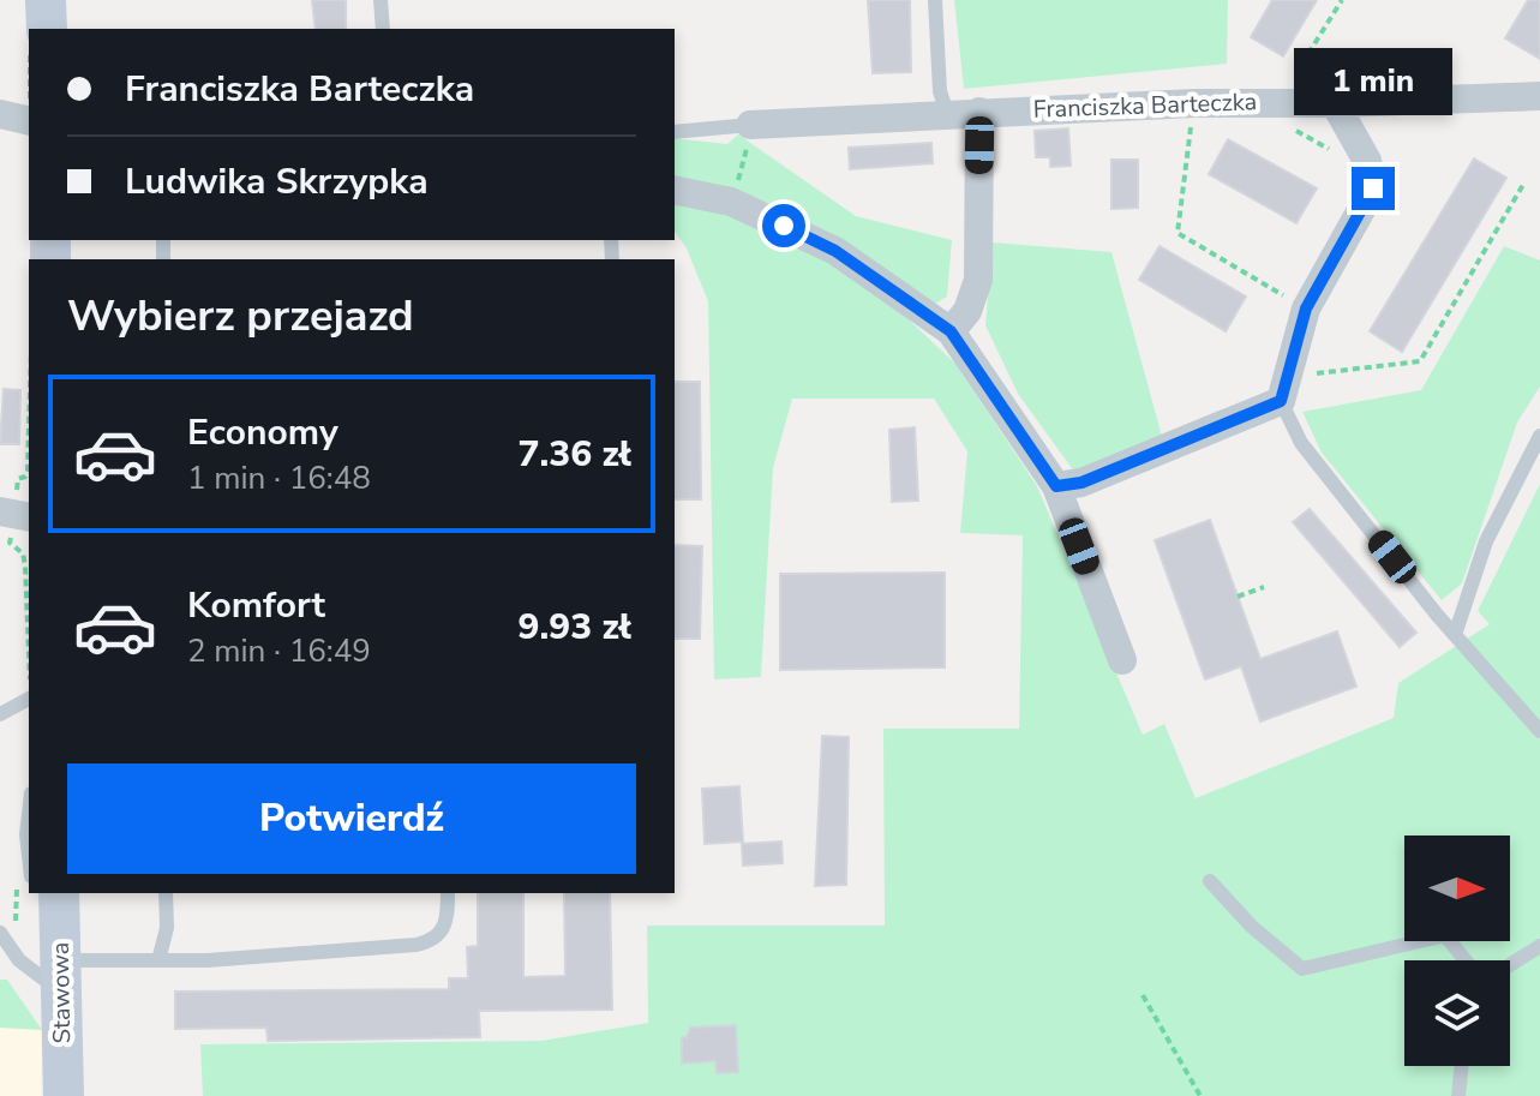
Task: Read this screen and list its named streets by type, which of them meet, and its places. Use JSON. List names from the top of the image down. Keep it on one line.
{"streets":{"street":["Franciszka Barteczka","Stawowa"]},"north":"right","page":{"banner":["Franciszka Barteczka","Ludwika Skrzypka"],"bubble":"1 min","heading":"Wybierz przejazd","list":[{"name":"Economy","note":"1 min · 16:48","value":"7.36 zł"},{"name":"Komfort","note":"2 min · 16:49","value":"9.93 zł"}],"buttons":"Potwierdź"}}
